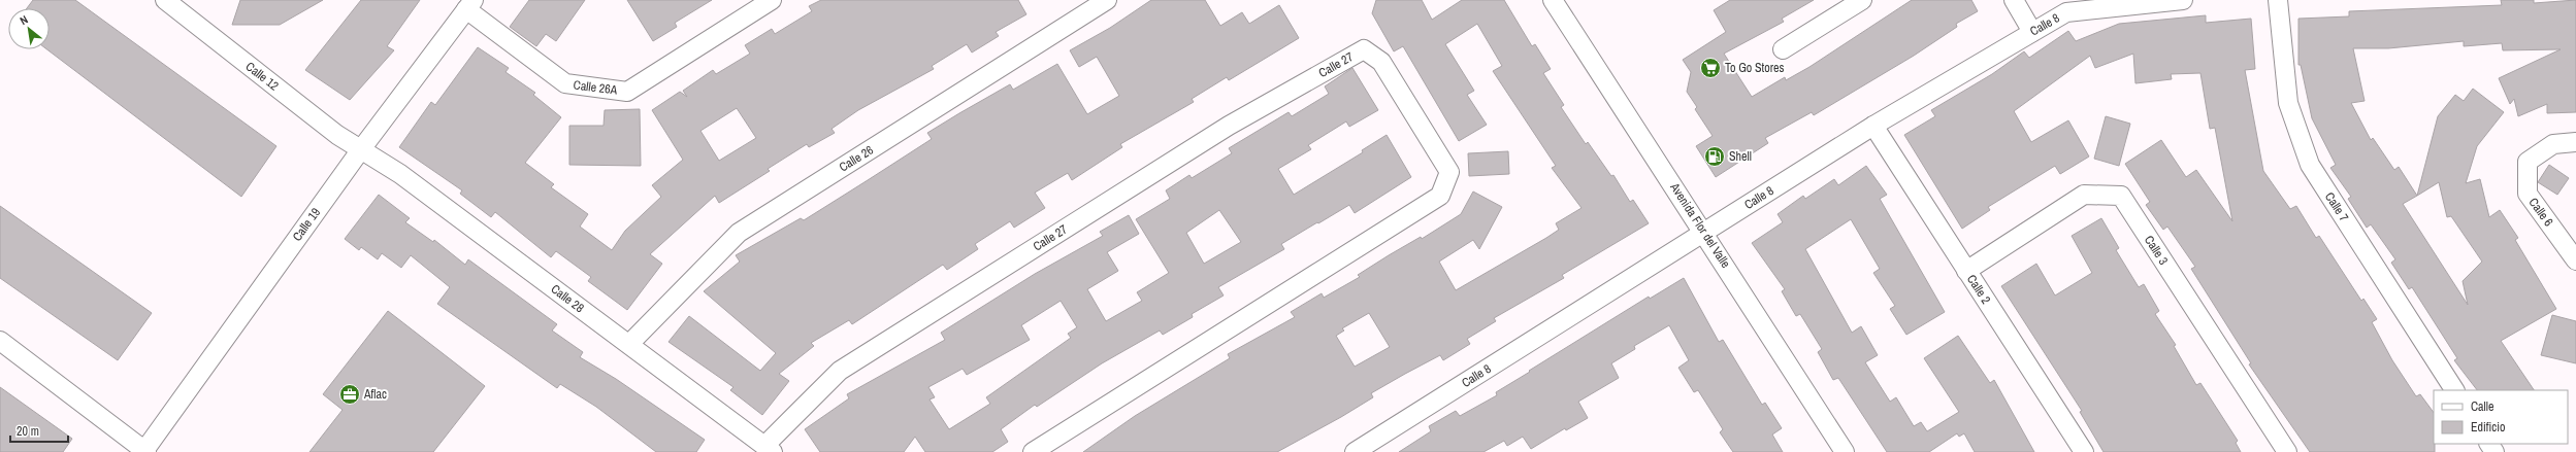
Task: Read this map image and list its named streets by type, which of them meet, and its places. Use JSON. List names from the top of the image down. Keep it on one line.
{"streets":{"street":["Calle 8","Calle 27","Calle 12","Calle 26A","Calle 26","Calle 7","Calle 6","Calle 19","Avenida Flor del Valle","Calle 3","Calle 2","Calle 28"]},"crossings":[["Calle 8","Avenida Flor del Valle"],["Calle 8","Calle 2"],["Calle 27","Calle 28"],["Calle 12","Calle 19"],["Calle 12","Calle 28"],["Calle 26A","Calle 19"],["Calle 26","Calle 28"],["Calle 19","Calle 28"],["Calle 3","Calle 2"]],"places":{"supermarket":["To Go Stores"],"fuel station":["Shell"],"office":["Aflac"]},"legend":["Calle","Edificio"],"scale_bar":"20 m","north":"top left"}
